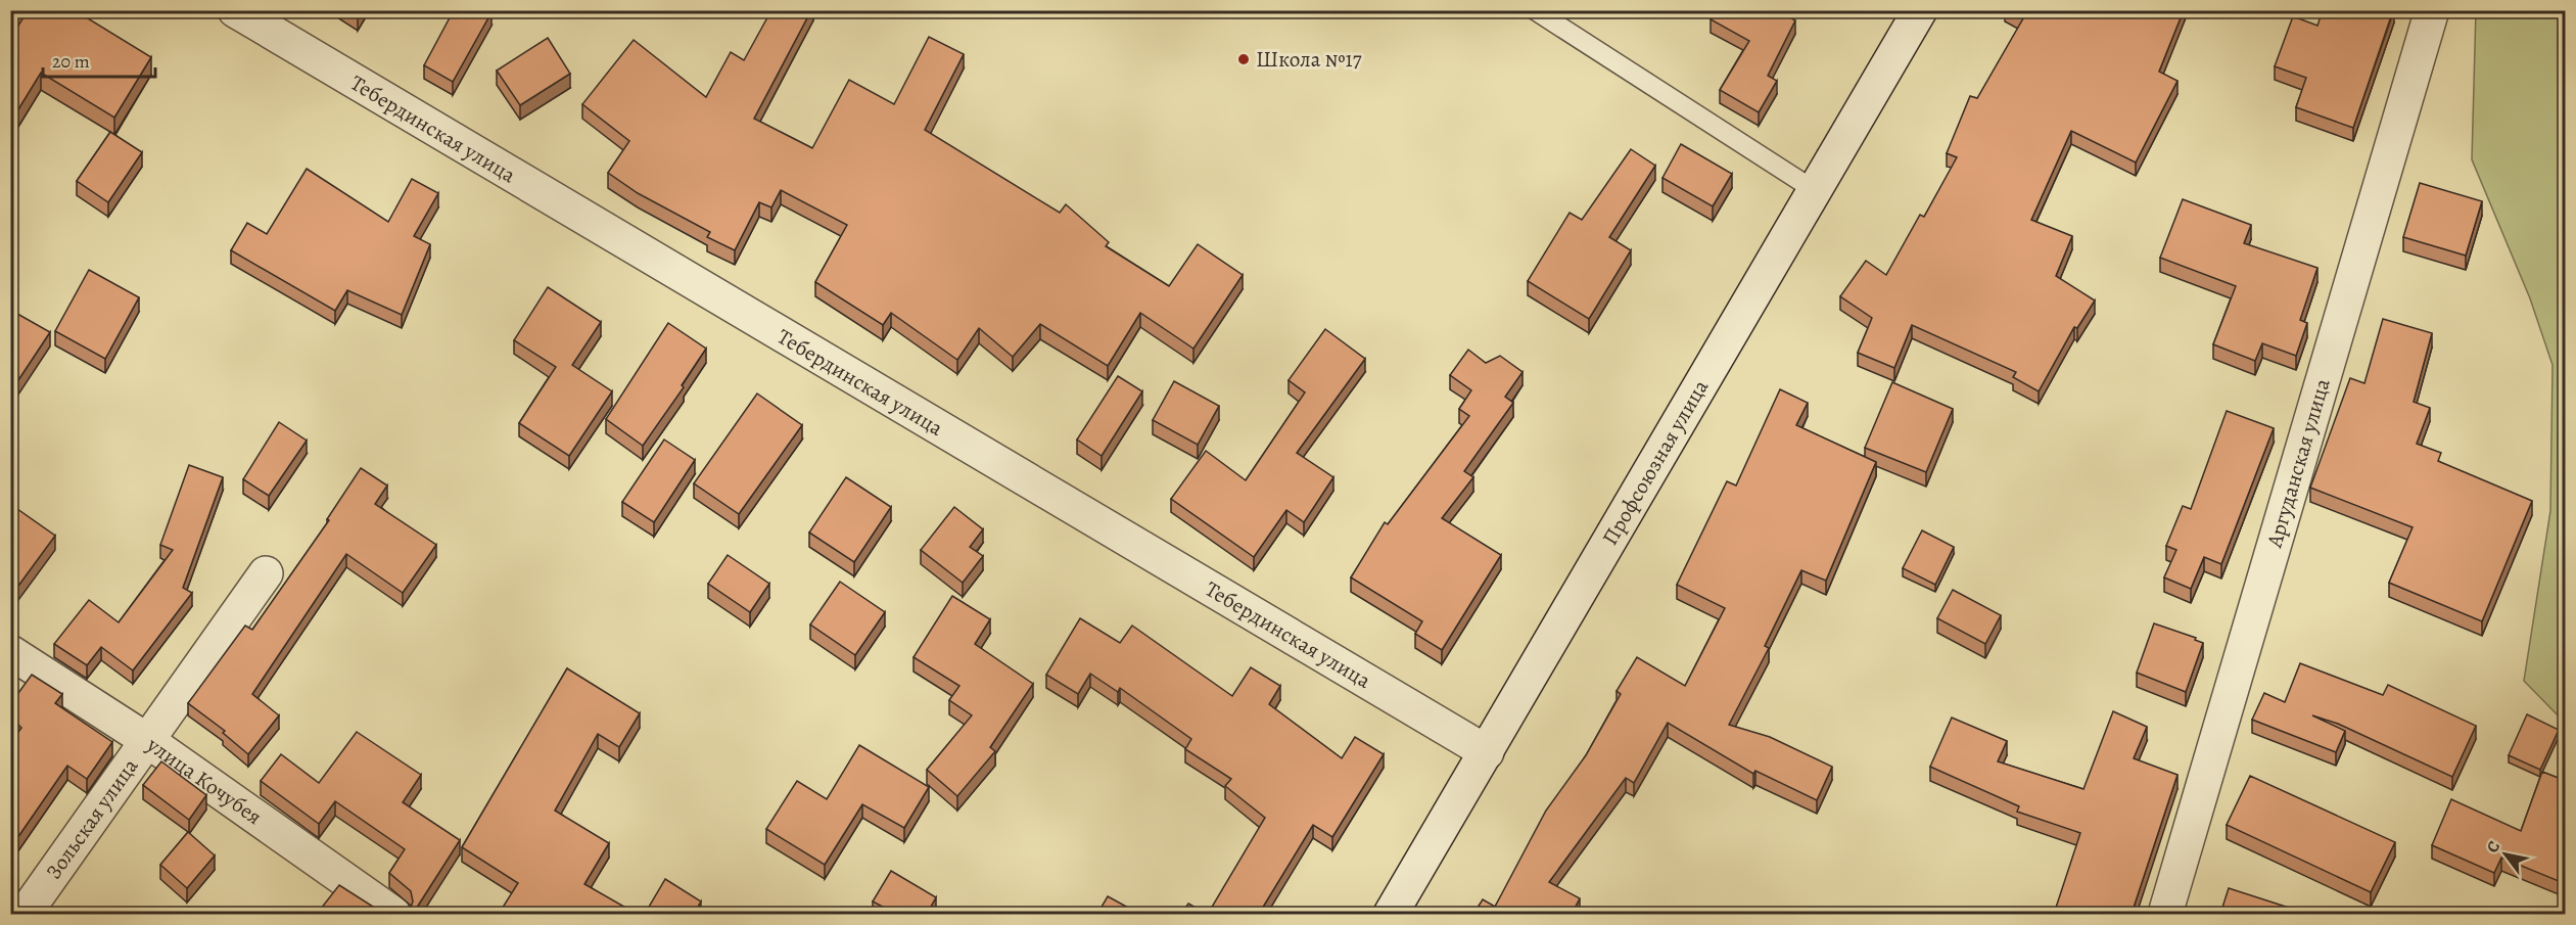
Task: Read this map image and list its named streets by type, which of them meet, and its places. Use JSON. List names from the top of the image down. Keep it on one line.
{"streets":{"street":["Тебердинская улица","Профсоюзная улица","Аргуданская улица","улица Кочубея","Зольская улица"]},"crossings":[["Тебердинская улица","Профсоюзная улица"],["улица Кочубея","Зольская улица"]],"places":["Школа №17"],"scale_bar":"20 m","north":"top left"}
